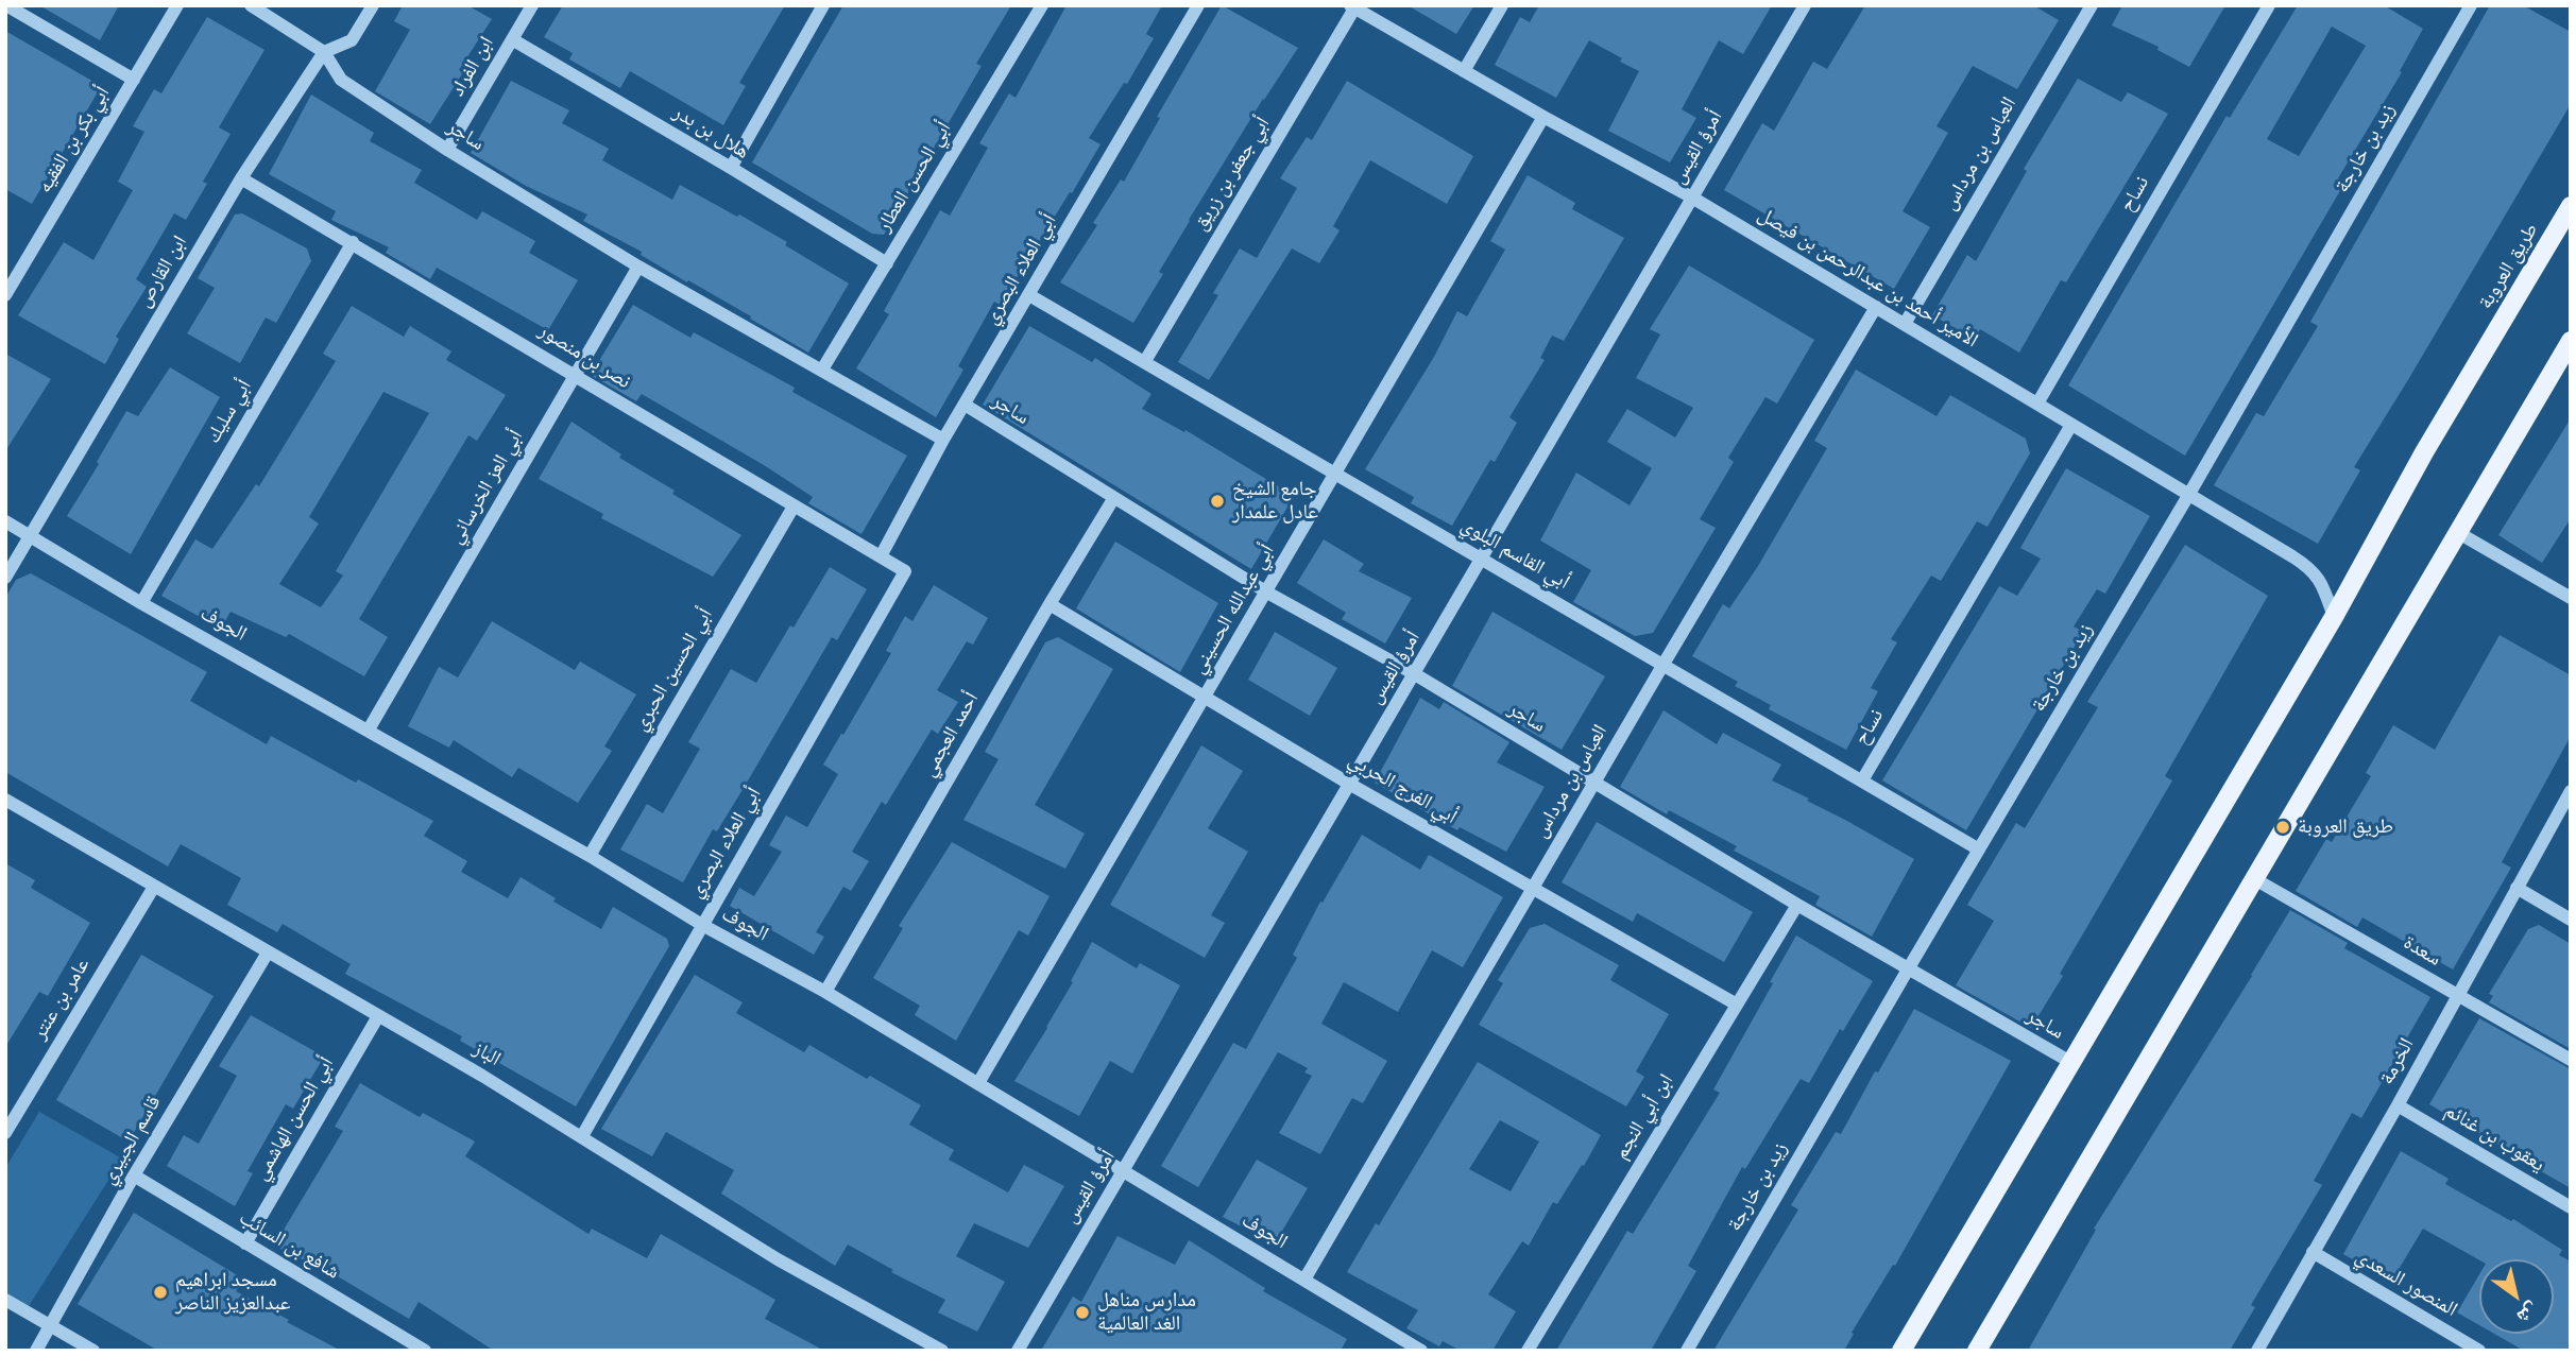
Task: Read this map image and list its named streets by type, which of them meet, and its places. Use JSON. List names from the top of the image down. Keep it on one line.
{"streets":{"main road":["طريق العروبة"],"street":["ابن الفراد","هلال بن بدر","ساجر","أبي بكر بن الفقيه","أمرؤ القيس","زيد بن خارجة","العباس بن مرداس","أبي جعفر بن زريق","أبي الحسن العطار","نساح","أبي العلاء البصري","ابن القارص","الأمير أحمد بن عبدالرحمن بن فيصل","نصر بن منصور","أبي سليك","أبي العز الخرساني","أبي القاسم البلوي","أبي عبدالله الحسيني","الجوف","أبي الحسين الحبري","أحمد العجمي","أبي الفرج الحربي","سعدة","عامر بن عنتر","الباز","الخرمة","ابن أبي النجم","أبي الحسن الهاشمي","يعقوب بن غنائم","قاسم الجبيري","شافع بن السائب","المنصور السعدي"]},"crossings":[["ابن الفراد","هلال بن بدر"],["ابن الفراد","ساجر"],["هلال بن بدر","أبي الحسن العطار"],["ساجر","أمرؤ القيس"],["ساجر","زيد بن خارجة"],["ساجر","العباس بن مرداس"],["ساجر","أبي الحسن العطار"],["ساجر","طريق العروبة"],["ساجر","أبي العلاء البصري"],["ساجر","ابن القارص"],["ساجر","أبي العز الخرساني"],["ساجر","أبي عبدالله الحسيني"],["ساجر","أحمد العجمي"],["ساجر","ابن أبي النجم"],["أمرؤ القيس","الأمير أحمد بن عبدالرحمن بن فيصل"],["أمرؤ القيس","أبي القاسم البلوي"],["أمرؤ القيس","الجوف"],["أمرؤ القيس","أبي الفرج الحربي"],["زيد بن خارجة","الأمير أحمد بن عبدالرحمن بن فيصل"],["زيد بن خارجة","أبي القاسم البلوي"],["العباس بن مرداس","الأمير أحمد بن عبدالرحمن بن فيصل"],["العباس بن مرداس","أبي القاسم البلوي"],["العباس بن مرداس","الجوف"],["العباس بن مرداس","أبي الفرج الحربي"],["أبي جعفر بن زريق","الأمير أحمد بن عبدالرحمن بن فيصل"],["أبي جعفر بن زريق","أبي القاسم البلوي"],["نساح","الأمير أحمد بن عبدالرحمن بن فيصل"],["نساح","أبي القاسم البلوي"],["طريق العروبة","الأمير أحمد بن عبدالرحمن بن فيصل"],["أبي العلاء البصري","نصر بن منصور"],["أبي العلاء البصري","أبي القاسم البلوي"],["أبي العلاء البصري","الجوف"],["أبي العلاء البصري","الباز"],["ابن القارص","نصر بن منصور"],["ابن القارص","الجوف"],["الأمير أحمد بن عبدالرحمن بن فيصل","أبي عبدالله الحسيني"],["نصر بن منصور","أبي سليك"],["نصر بن منصور","أبي العز الخرساني"],["نصر بن منصور","أبي الحسين الحبري"],["أبي سليك","الجوف"],["أبي العز الخرساني","الجوف"],["أبي القاسم البلوي","أبي عبدالله الحسيني"],["أبي عبدالله الحسيني","الجوف"],["أبي عبدالله الحسيني","أبي الفرج الحربي"],["الجوف","أبي الحسين الحبري"],["الجوف","أحمد العجمي"],["أحمد العجمي","أبي الفرج الحربي"],["أبي الفرج الحربي","ابن أبي النجم"],["سعدة","الخرمة"],["عامر بن عنتر","الباز"],["الباز","أبي الحسن الهاشمي"],["الباز","قاسم الجبيري"],["الخرمة","يعقوب بن غنائم"],["الخرمة","المنصور السعدي"],["أبي الحسن الهاشمي","شافع بن السائب"],["قاسم الجبيري","شافع بن السائب"]],"places":["جامع الشيخ عادل علمدار","طريق العروبة","مسجد ابراهيم عبدالعزيز الناصر","مدارس مناهل الغد العالمية"],"north":"bottom right"}
